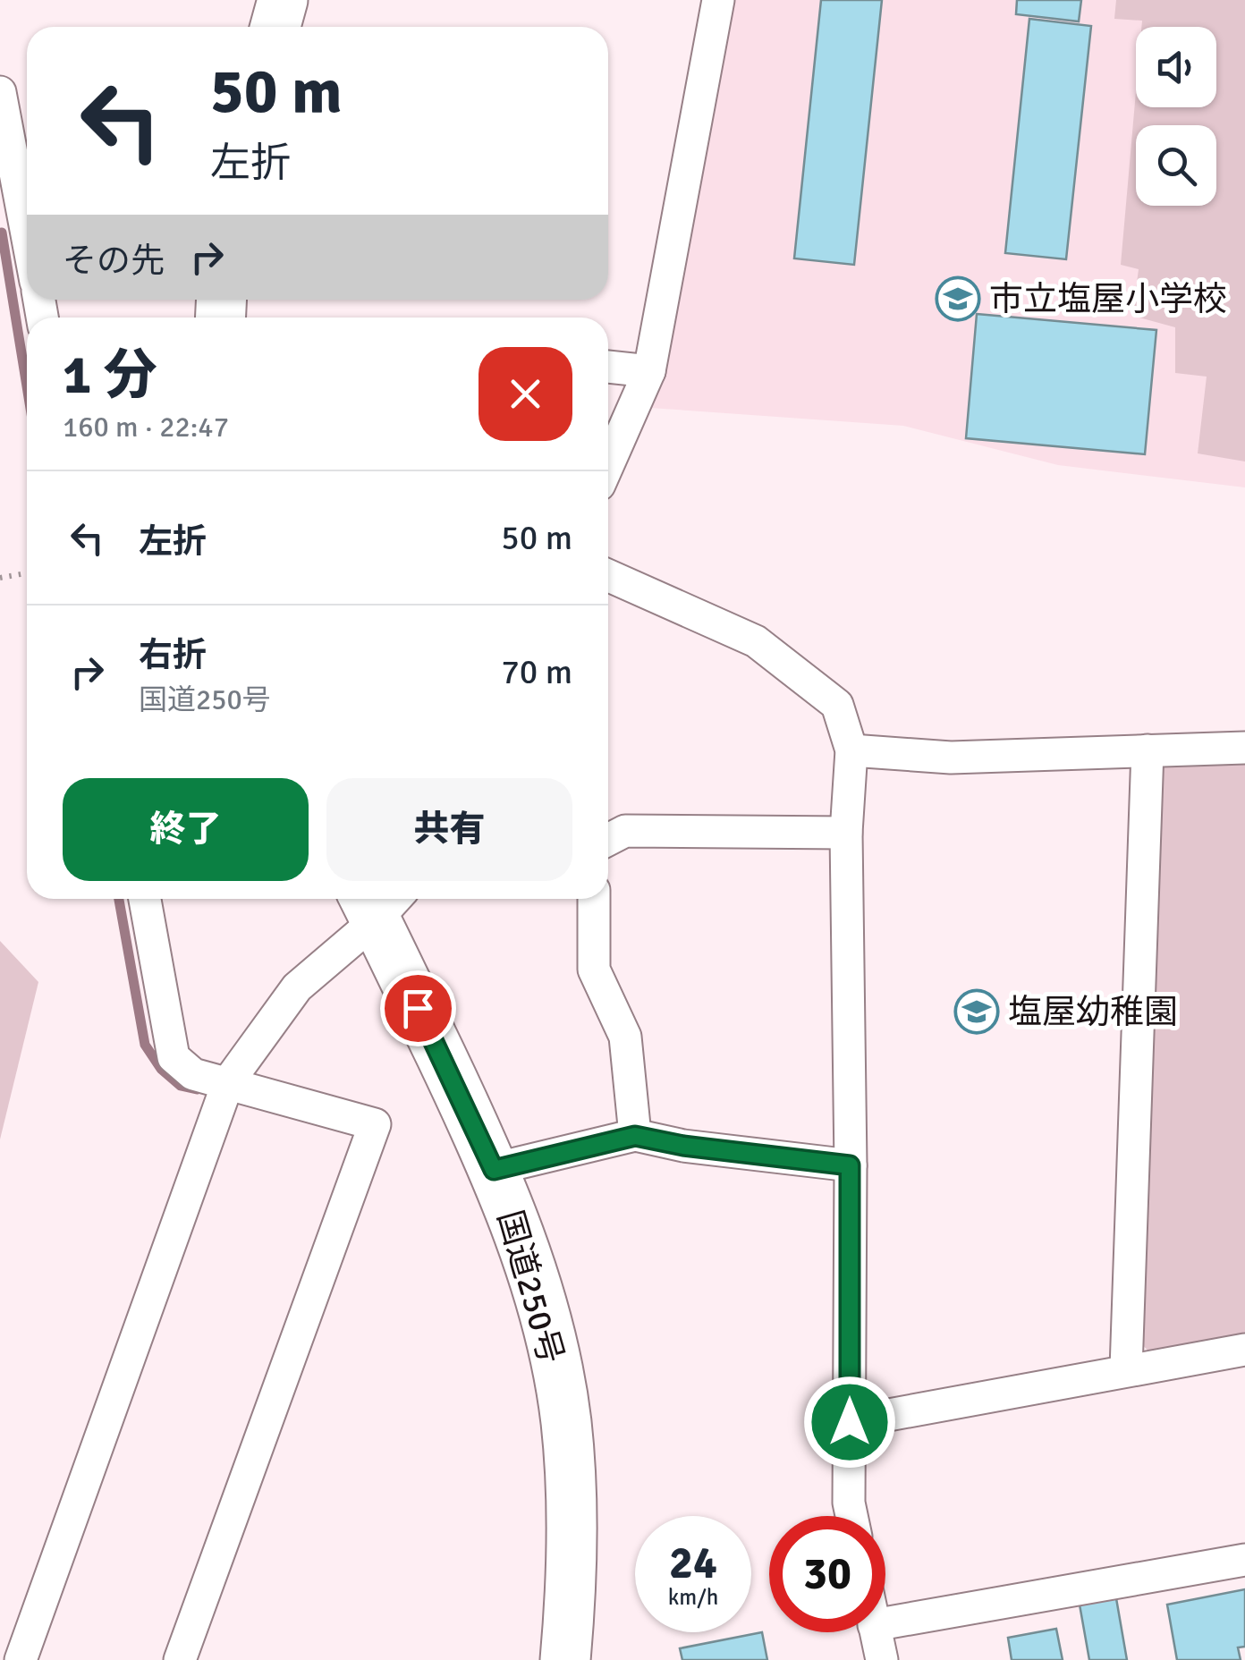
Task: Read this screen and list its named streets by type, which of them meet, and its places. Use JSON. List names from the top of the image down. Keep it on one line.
{"streets":{"highway":["国道250号"]},"places":{"school or university":["市立塩屋小学校","塩屋幼稚園"]},"page":{"turn":["50 m","左折"],"then":"その先","heading":["1 分","160 m · 22:47"],"list":[{"name":"左折","value":"50 m"},{"name":"右折","note":"国道250号","value":"70 m"}],"buttons":["終了","共有"],"speed":"24 km/h","limit":"30"}}
